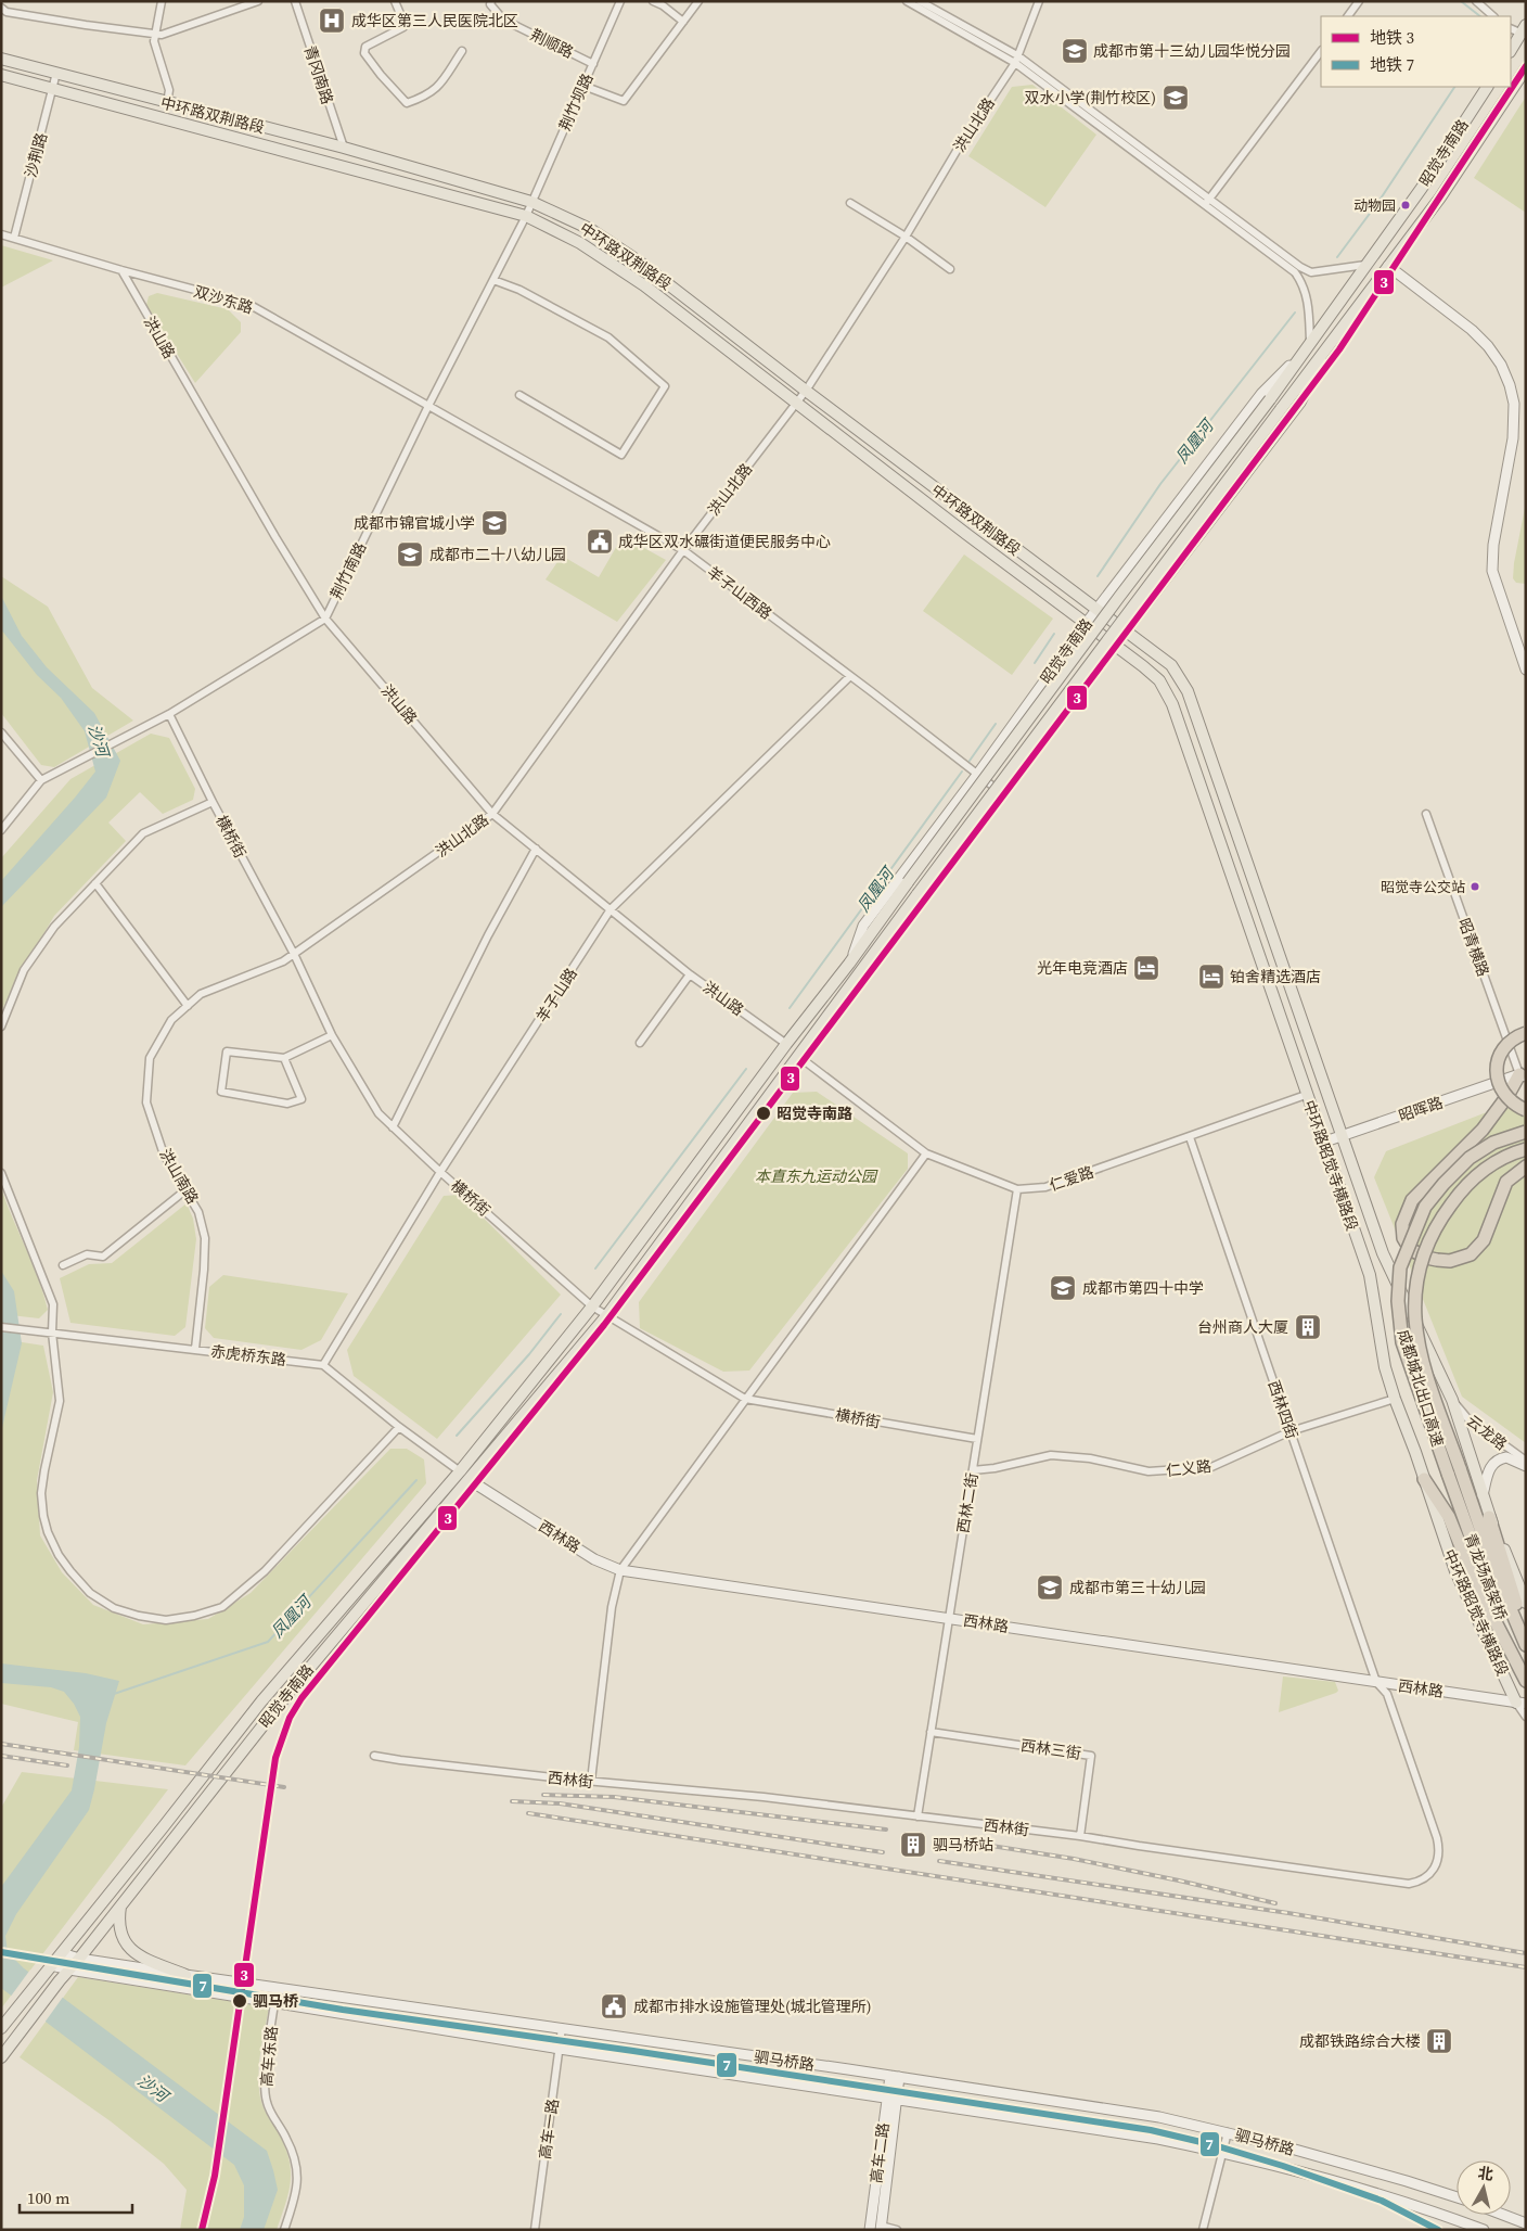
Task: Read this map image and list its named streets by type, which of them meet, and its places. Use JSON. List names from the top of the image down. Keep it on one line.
{"streets":{"highway":["成都城北出口高速","青龙场高架桥"],"main road":["中环路双荆路段","昭觉寺南路","中环路昭觉寺横路段"],"street":["荆顺路","青冈南路","荆竹坝路","洪山北路","沙荆路","双沙东路","洪山路","荆竹南路","羊子山西路","横桥街","昭青横路","羊子山路","昭晖路","洪山南路","仁爱路","赤虎桥东路","西林四街","云龙路","仁义路","西林二街","西林路","西林三街","西林街","高车东路","驷马桥路","高车一路","高车二路"]},"crossings":[["荆顺路","荆竹坝路"],["青冈南路","中环路双荆路段"],["荆竹坝路","中环路双荆路段"],["荆竹坝路","荆竹南路"],["中环路双荆路段","洪山北路"],["中环路双荆路段","昭觉寺南路"],["中环路双荆路段","沙荆路"],["中环路双荆路段","荆竹南路"],["中环路双荆路段","中环路昭觉寺横路段"],["洪山北路","洪山路"],["洪山北路","羊子山西路"],["洪山北路","横桥街"],["洪山北路","洪山南路"],["昭觉寺南路","洪山路"],["昭觉寺南路","羊子山西路"],["昭觉寺南路","横桥街"],["昭觉寺南路","中环路昭觉寺横路段"],["昭觉寺南路","仁爱路"],["昭觉寺南路","西林路"],["昭觉寺南路","驷马桥路"],["沙荆路","双沙东路"],["双沙东路","洪山路"],["双沙东路","荆竹南路"],["双沙东路","羊子山西路"],["洪山路","荆竹南路"],["洪山路","羊子山路"],["荆竹南路","羊子山西路"],["荆竹南路","横桥街"],["羊子山西路","羊子山路"],["横桥街","羊子山路"],["横桥街","洪山南路"],["横桥街","西林二街"],["昭青横路","昭晖路"],["羊子山路","赤虎桥东路"],["昭晖路","中环路昭觉寺横路段"],["中环路昭觉寺横路段","仁爱路"],["中环路昭觉寺横路段","云龙路"],["中环路昭觉寺横路段","仁义路"],["中环路昭觉寺横路段","西林路"],["洪山南路","赤虎桥东路"],["仁爱路","西林四街"],["仁爱路","西林二街"],["成都城北出口高速","青龙场高架桥"],["西林四街","仁义路"],["西林四街","西林路"],["西林四街","西林街"],["仁义路","西林二街"],["西林二街","西林路"],["西林二街","西林三街"],["西林二街","西林街"],["西林路","西林街"],["西林三街","西林街"],["高车东路","驷马桥路"],["驷马桥路","高车一路"],["驷马桥路","高车二路"]],"water":["凤凰河","沙河"],"parks":["本直东九运动公园"],"places":{"hospital":["成华区第三人民医院北区"],"school or university":["成都市第十三幼儿园华悦分园","双水小学(荆竹校区)","成都市锦官城小学","成都市二十八幼儿园","成都市第四十中学","成都市第三十幼儿园"],"other":["动物园","昭觉寺公交站","昭觉寺南路","驷马桥"],"public building":["成华区双水碾街道便民服务中心","成都市排水设施管理处(城北管理所)"],"hotel":["光年电竞酒店","铂舍精选酒店"],"building":["台州商人大厦","驷马桥站","成都铁路综合大楼"]},"lines":["metro line 3","metro line 7"],"legend":["地铁 3","地铁 7"],"scale_bar":"100 m","north":"top"}
